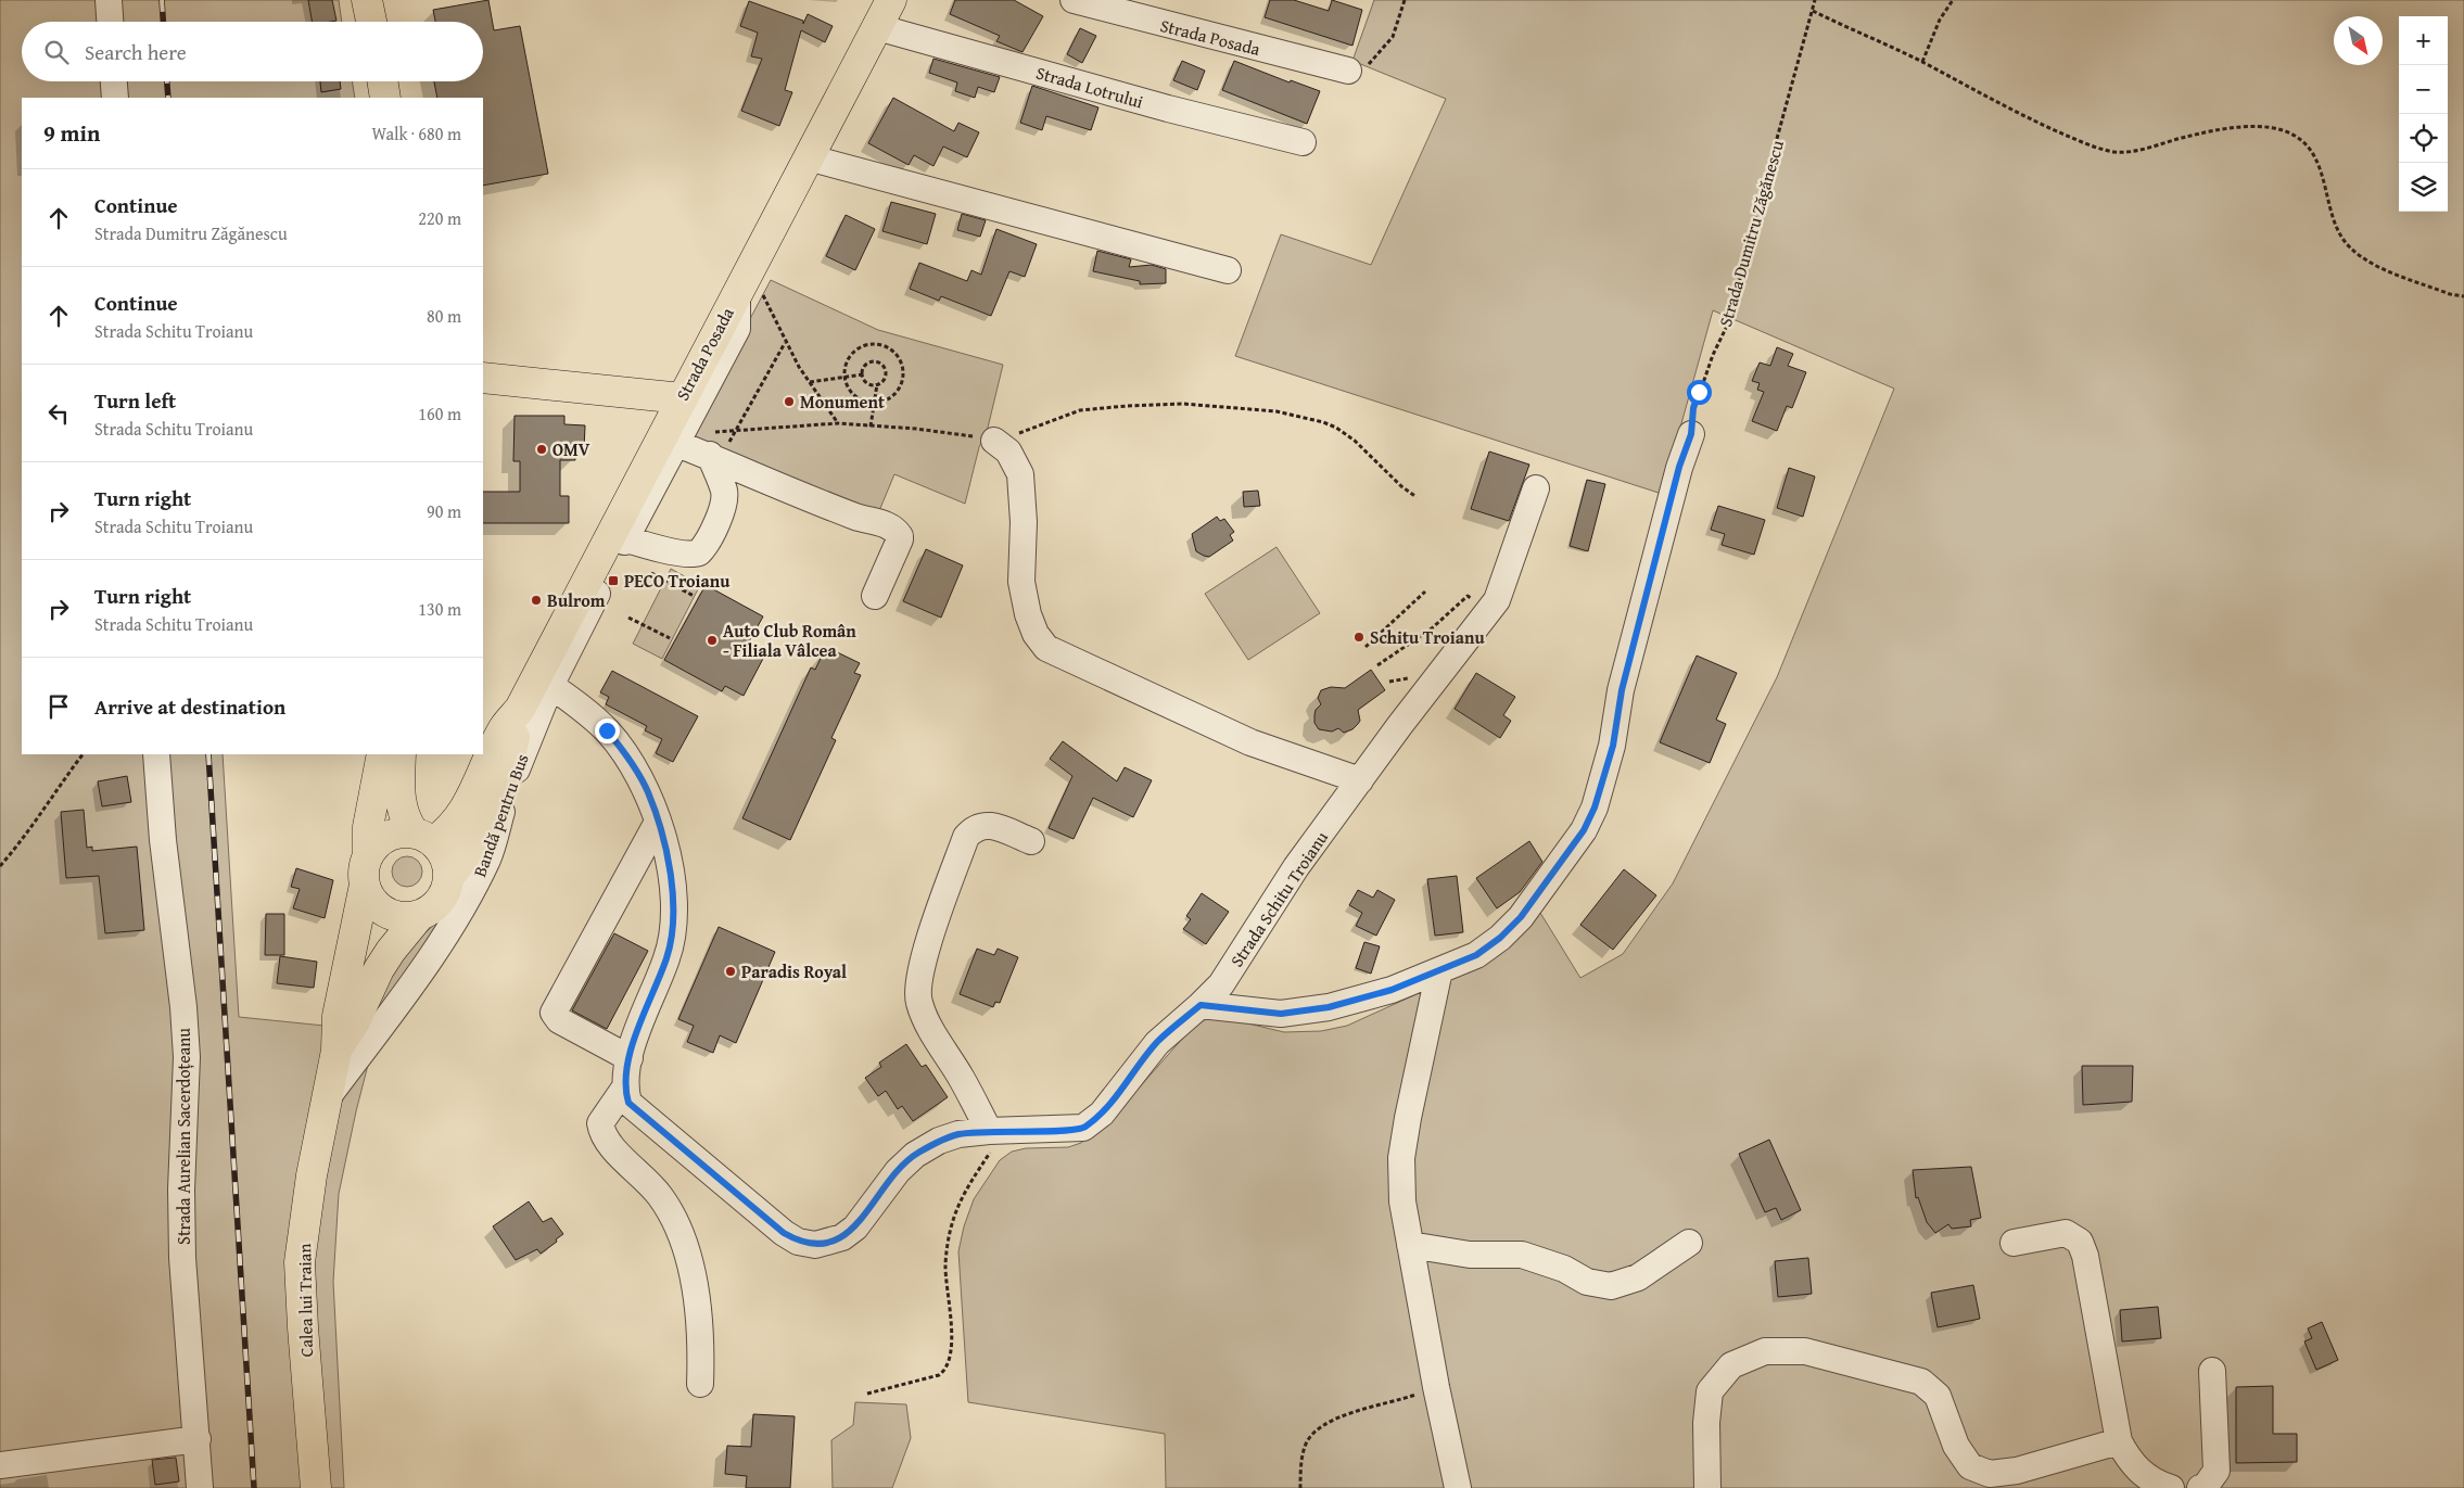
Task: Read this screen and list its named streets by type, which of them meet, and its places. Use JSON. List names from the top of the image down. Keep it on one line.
{"streets":{"main road":["Strada Posada","Calea lui Traian"],"street":["Strada Lotrului","Bandă pentru Bus","Strada Schitu Troianu","Strada Aurelian Sacerdoțeanu"],"path":["Strada Dumitru Zăgănescu"]},"crossings":[["Strada Posada","Strada Lotrului"],["Strada Posada","Bandă pentru Bus"],["Strada Posada","Calea lui Traian"],["Bandă pentru Bus","Calea lui Traian"]],"places":{"other":["Monument","OMV","Bulrom","Schitu Troianu","Auto Club Român - Filiala Vâlcea","Paradis Royal"],"transit":["PECO Troianu"]},"north":"bottom right","page":{"map_buttons":["+","−"],"search":"Search here","heading":["9 min","Walk · 680 m"],"list":[["Continue","Strada Dumitru Zăgănescu","220 m"],["Continue","Strada Schitu Troianu","80 m"],["Turn left","Strada Schitu Troianu","160 m"],["Turn right","Strada Schitu Troianu","90 m"],["Turn right","Strada Schitu Troianu","130 m"],"Arrive at destination"]}}
